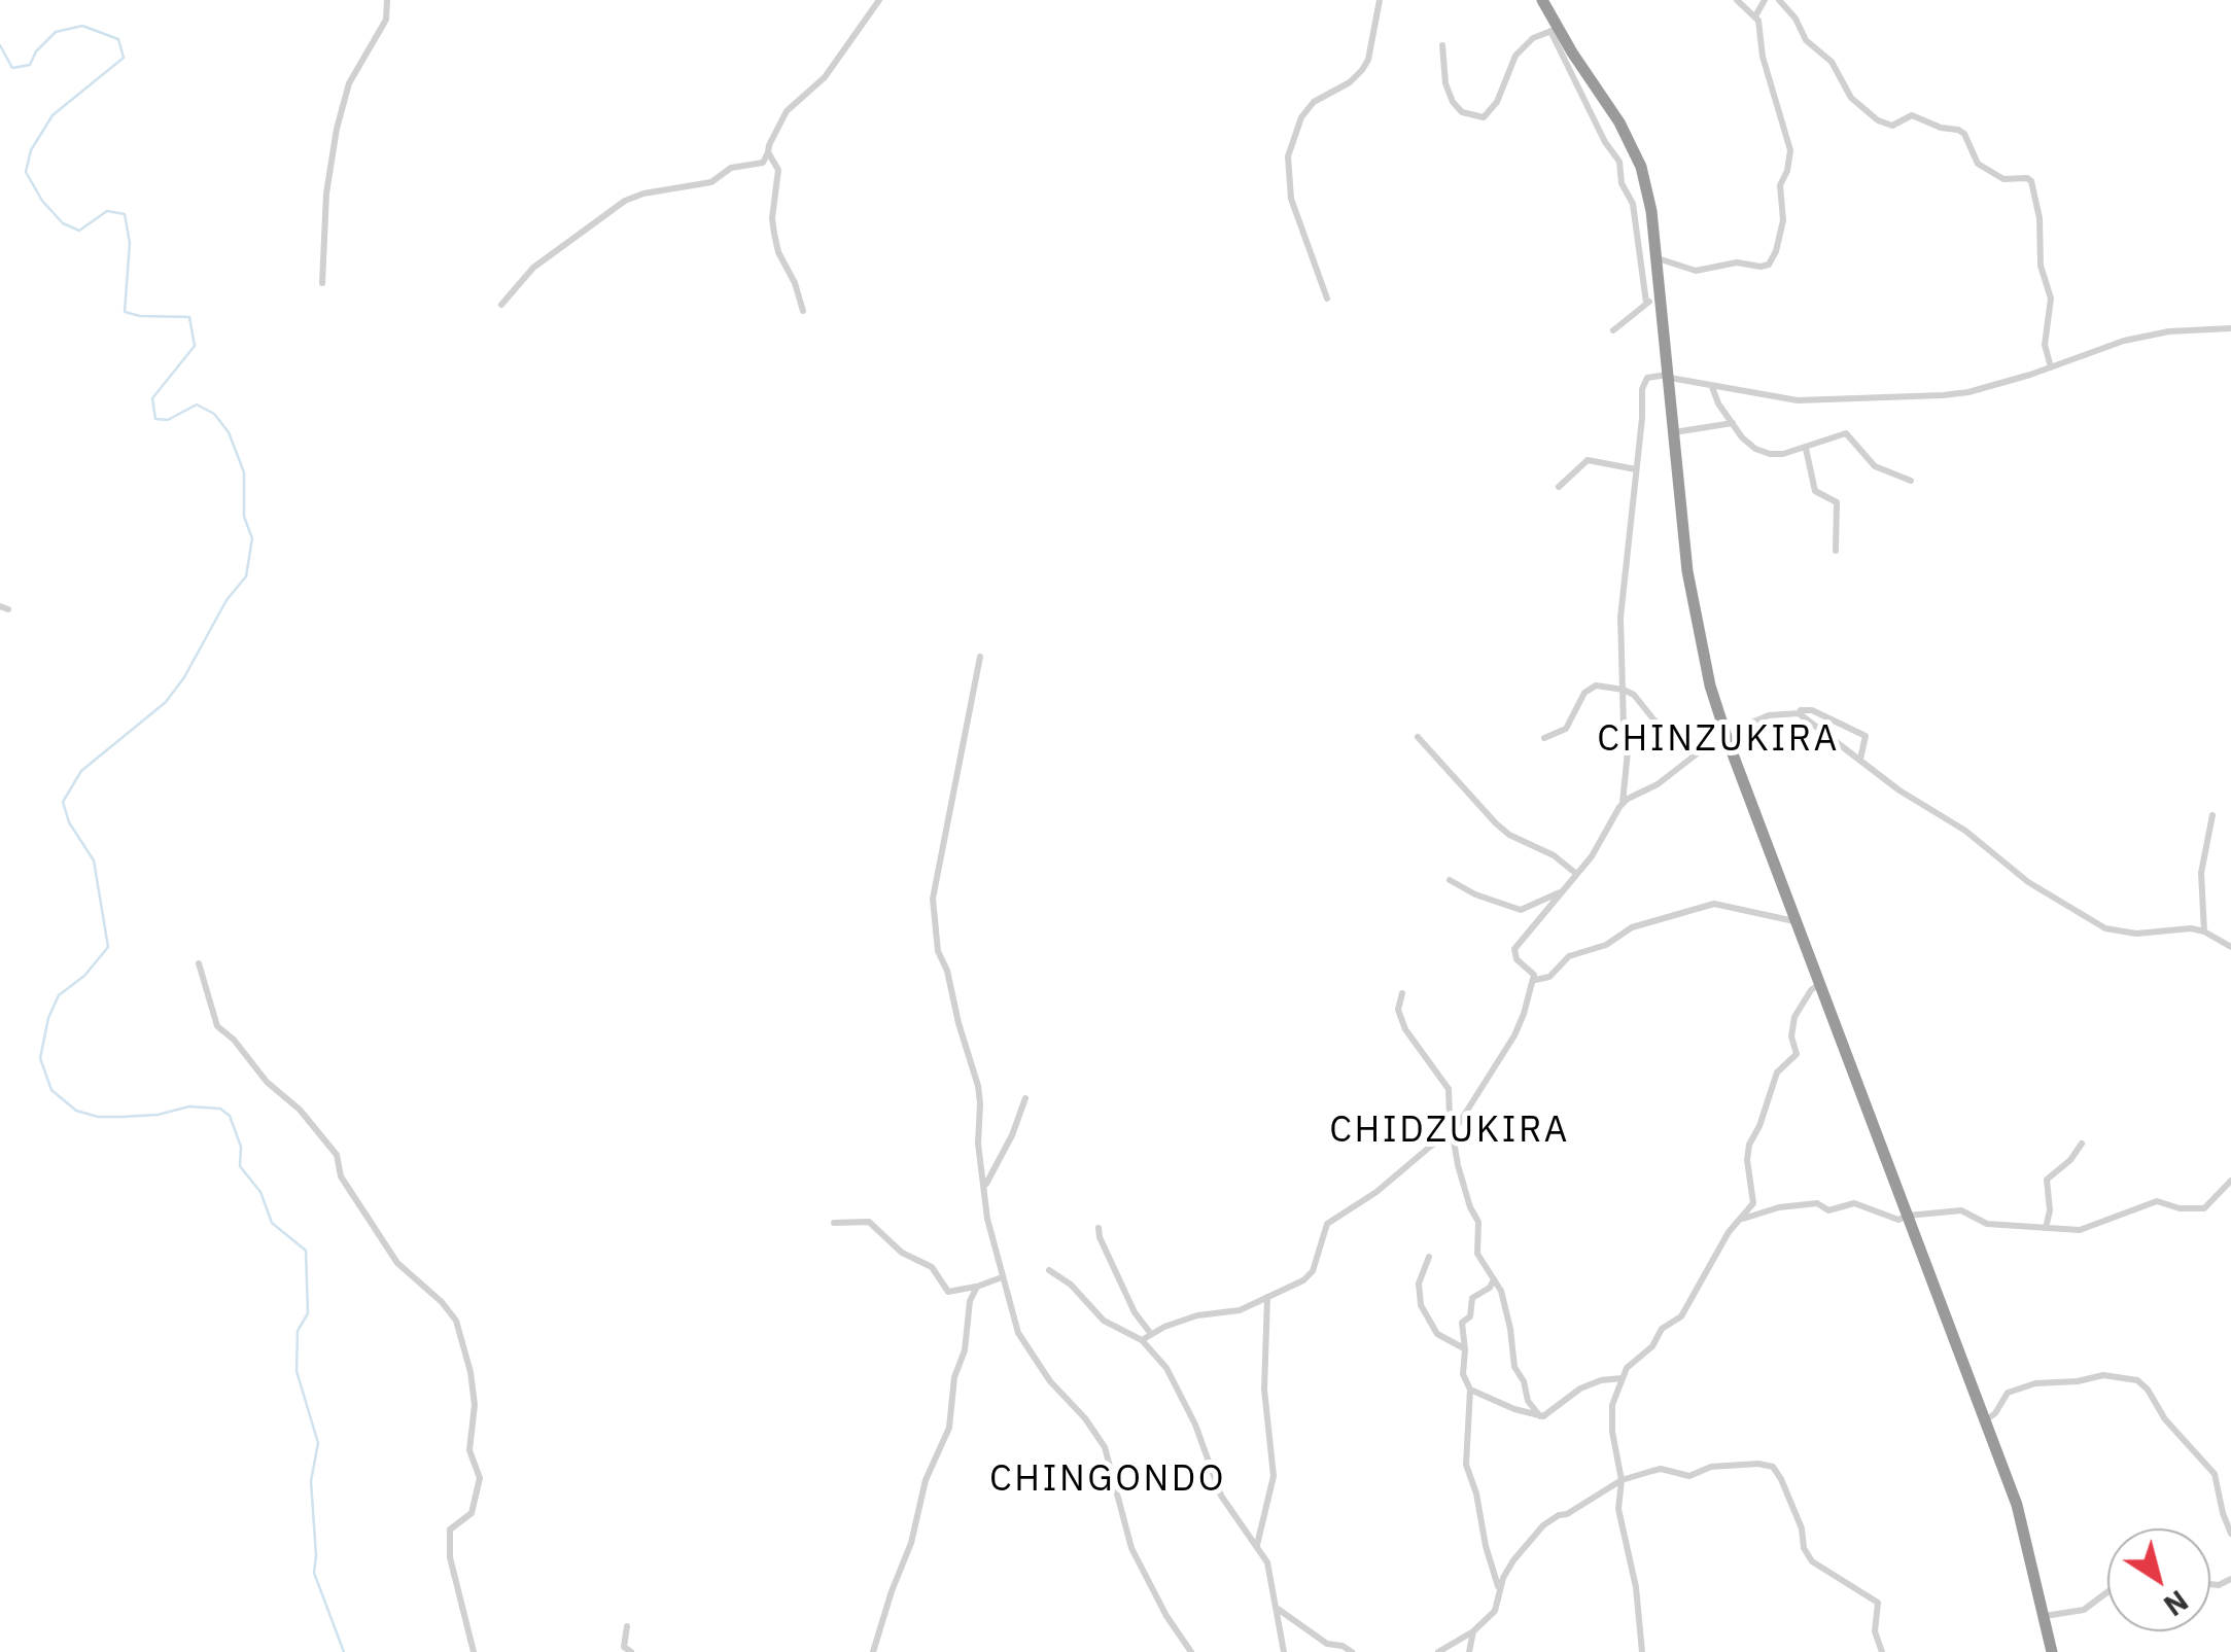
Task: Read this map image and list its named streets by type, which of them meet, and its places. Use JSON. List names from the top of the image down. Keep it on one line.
{"districts":["CHINZUKIRA","CHIDZUKIRA","CHINGONDO"],"north":"bottom right"}
